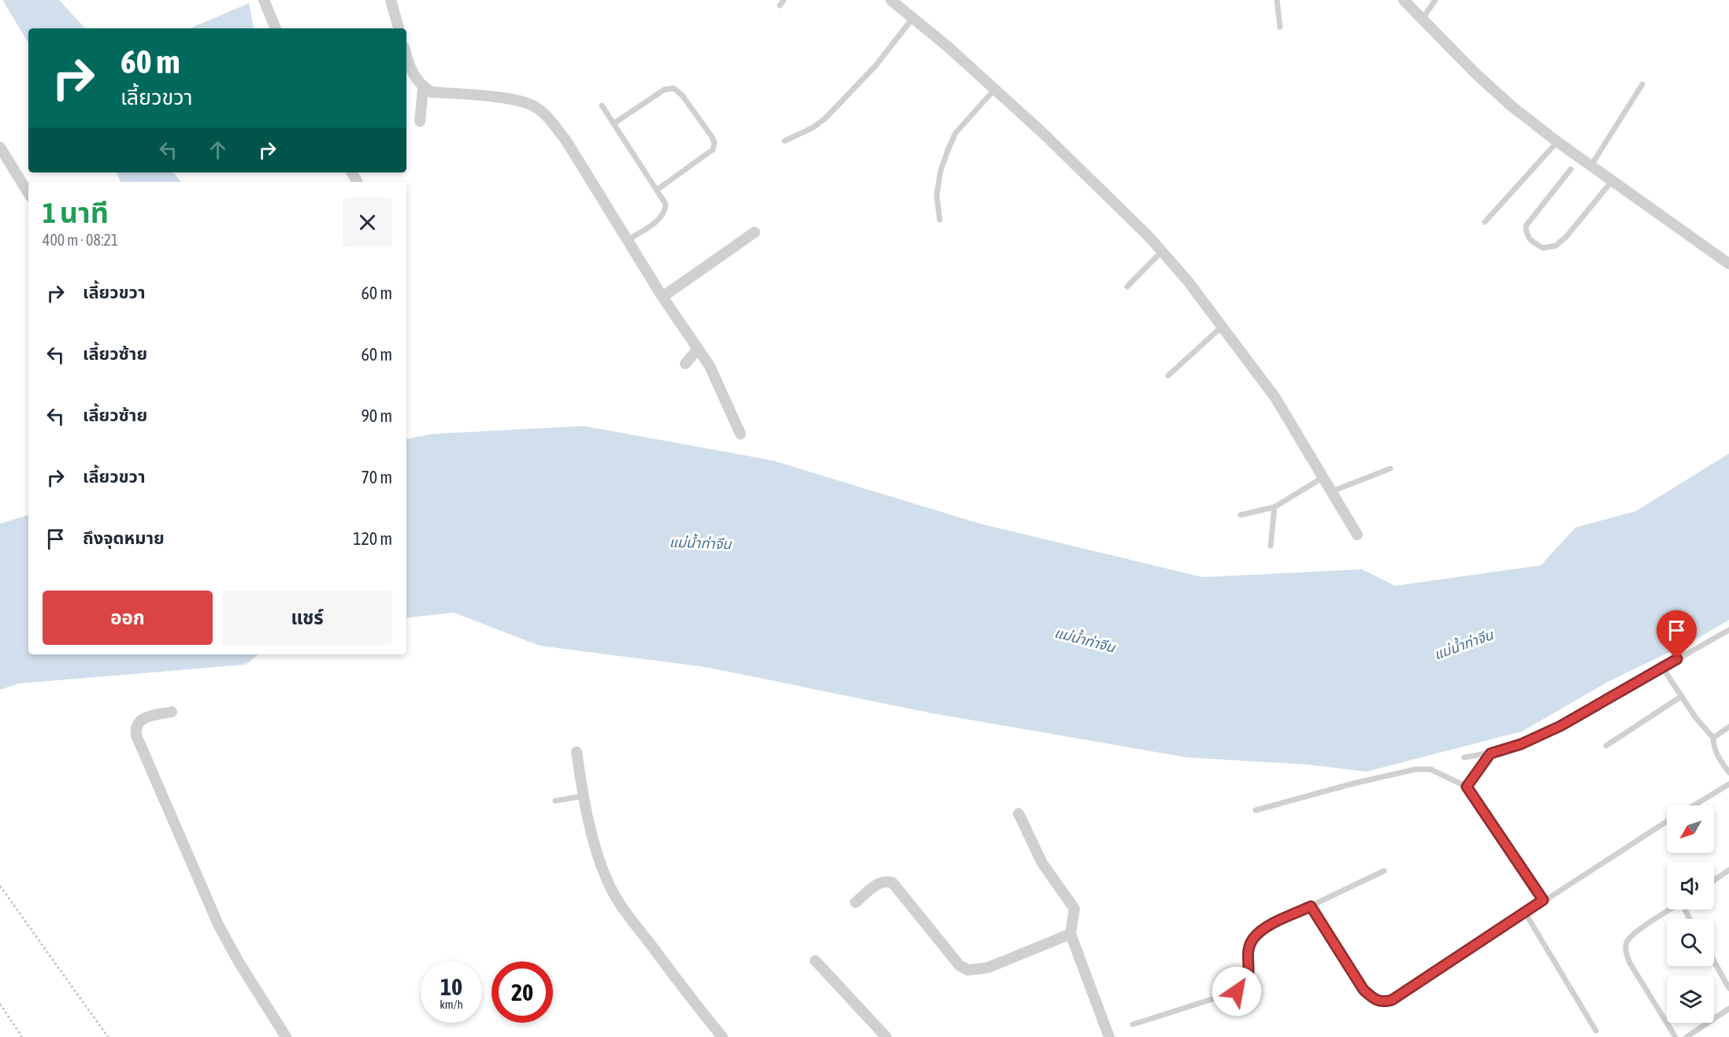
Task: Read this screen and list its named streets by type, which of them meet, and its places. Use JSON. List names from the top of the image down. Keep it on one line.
{"water":["แม่น้ำท่าจีน"],"north":"bottom left","page":{"turn":["60 m","เลี้ยวขวา"],"heading":["1 นาที","400 m · 08:21"],"list":[{"name":"เลี้ยวขวา","value":"60 m"},{"name":"เลี้ยวซ้าย","value":"60 m"},{"name":"เลี้ยวซ้าย","value":"90 m"},{"name":"เลี้ยวขวา","value":"70 m"},{"name":"ถึงจุดหมาย","value":"120 m"}],"buttons":["ออก","แชร์"],"speed":"10 km/h","limit":"20"}}
